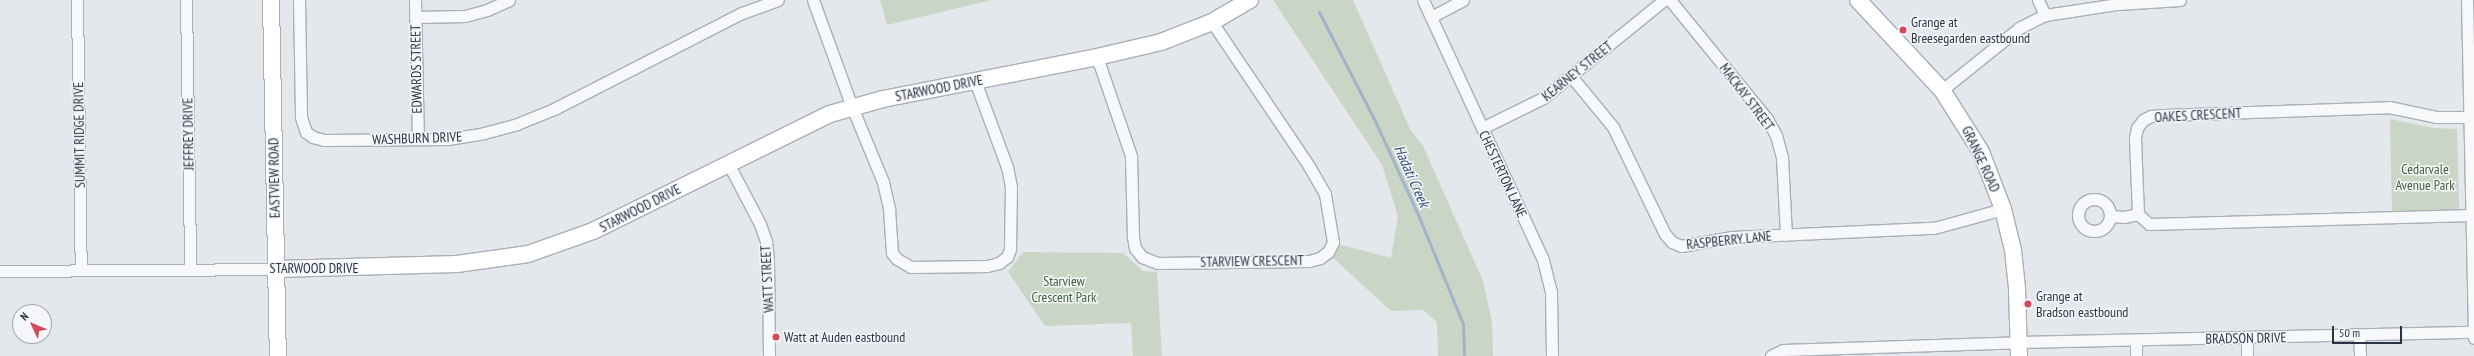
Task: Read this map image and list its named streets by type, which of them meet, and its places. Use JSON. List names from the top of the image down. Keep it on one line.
{"streets":{"street":["EDWARDS STREET","KEARNEY STREET","STARWOOD DRIVE","MACKAY STREET","OAKES CRESCENT","JEFFREY DRIVE","SUMMIT RIDGE DRIVE","WASHBURN DRIVE","GRANGE ROAD","CHESTERTON LANE","EASTVIEW ROAD","RASPBERRY LANE","STARVIEW CRESCENT","WATT STREET","BRADSON DRIVE"]},"crossings":[["EDWARDS STREET","WASHBURN DRIVE"],["KEARNEY STREET","CHESTERTON LANE"],["KEARNEY STREET","RASPBERRY LANE"],["STARWOOD DRIVE","JEFFREY DRIVE"],["STARWOOD DRIVE","SUMMIT RIDGE DRIVE"],["STARWOOD DRIVE","EASTVIEW ROAD"],["STARWOOD DRIVE","STARVIEW CRESCENT"],["STARWOOD DRIVE","WATT STREET"],["MACKAY STREET","RASPBERRY LANE"],["GRANGE ROAD","RASPBERRY LANE"],["GRANGE ROAD","BRADSON DRIVE"]],"water":["Hadati Creek"],"parks":["Cedarvale Avenue Park","Starview Crescent Park"],"places":["Grange at Breesegarden eastbound","Grange at Bradson eastbound","Watt at Auden eastbound"],"scale_bar":"50 m","north":"top left"}
